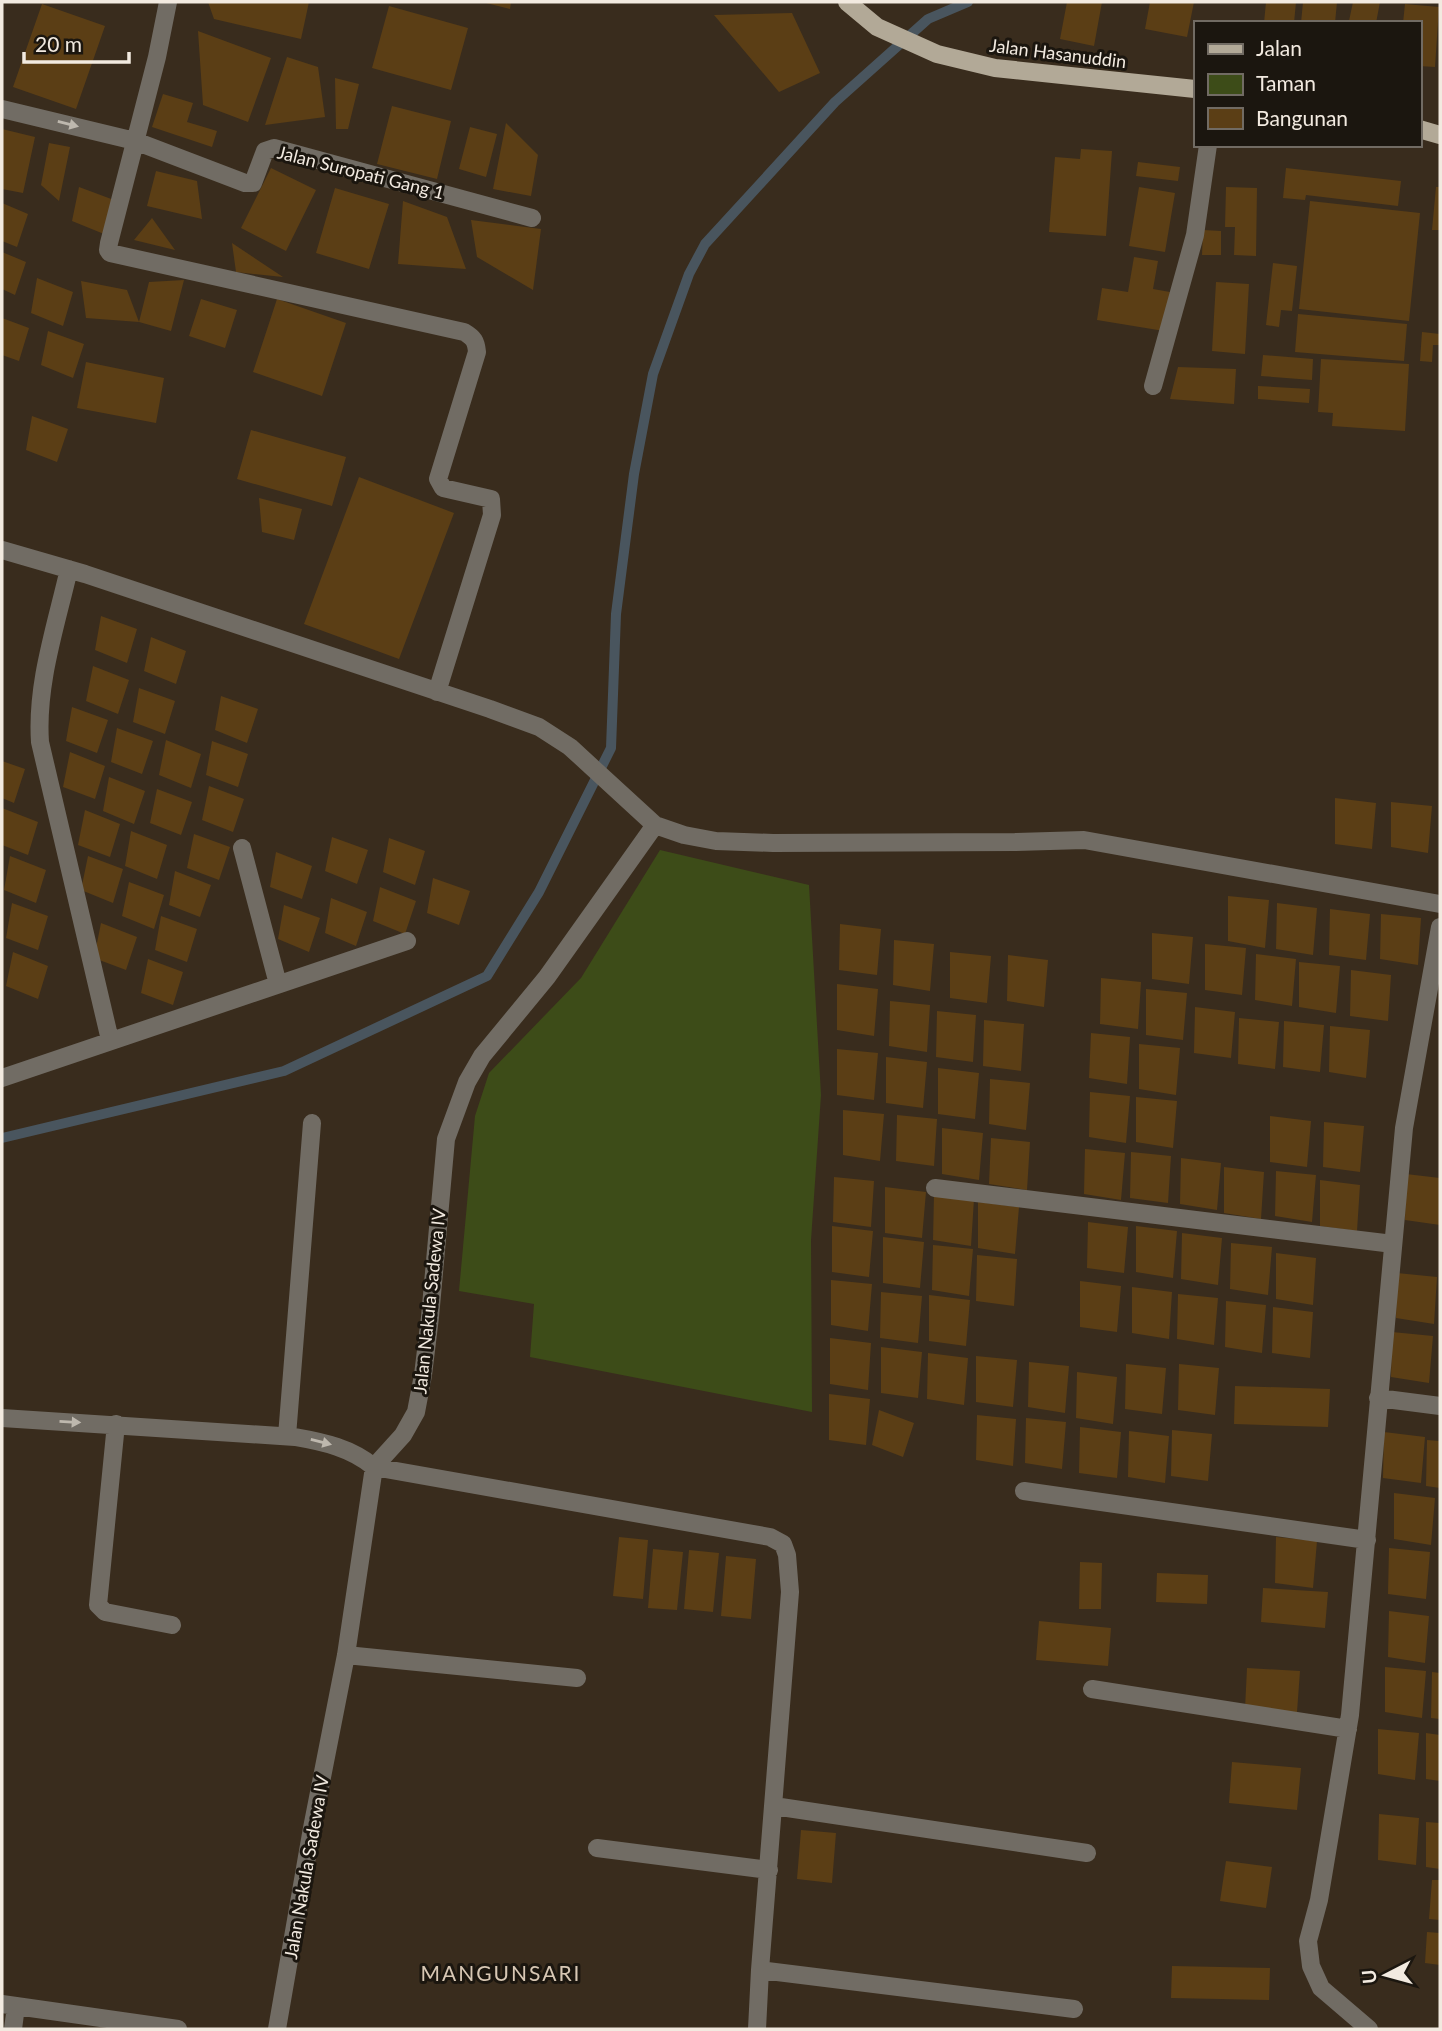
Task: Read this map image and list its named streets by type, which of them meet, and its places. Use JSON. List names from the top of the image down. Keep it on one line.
{"streets":{"main road":["Jalan Hasanuddin"],"street":["Jalan Suropati Gang 1","Jalan Nakula Sadewa IV"]},"districts":["MANGUNSARI"],"legend":["Jalan","Taman","Bangunan"],"scale_bar":"20 m","north":"left"}
